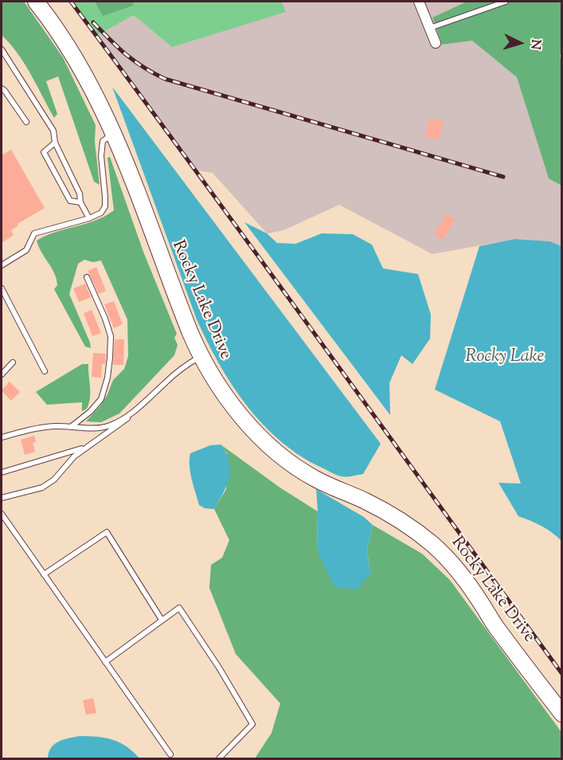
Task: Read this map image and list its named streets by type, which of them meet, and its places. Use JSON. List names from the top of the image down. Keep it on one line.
{"streets":{"main road":["Rocky Lake Drive"]},"water":["Rocky Lake"],"north":"right"}
